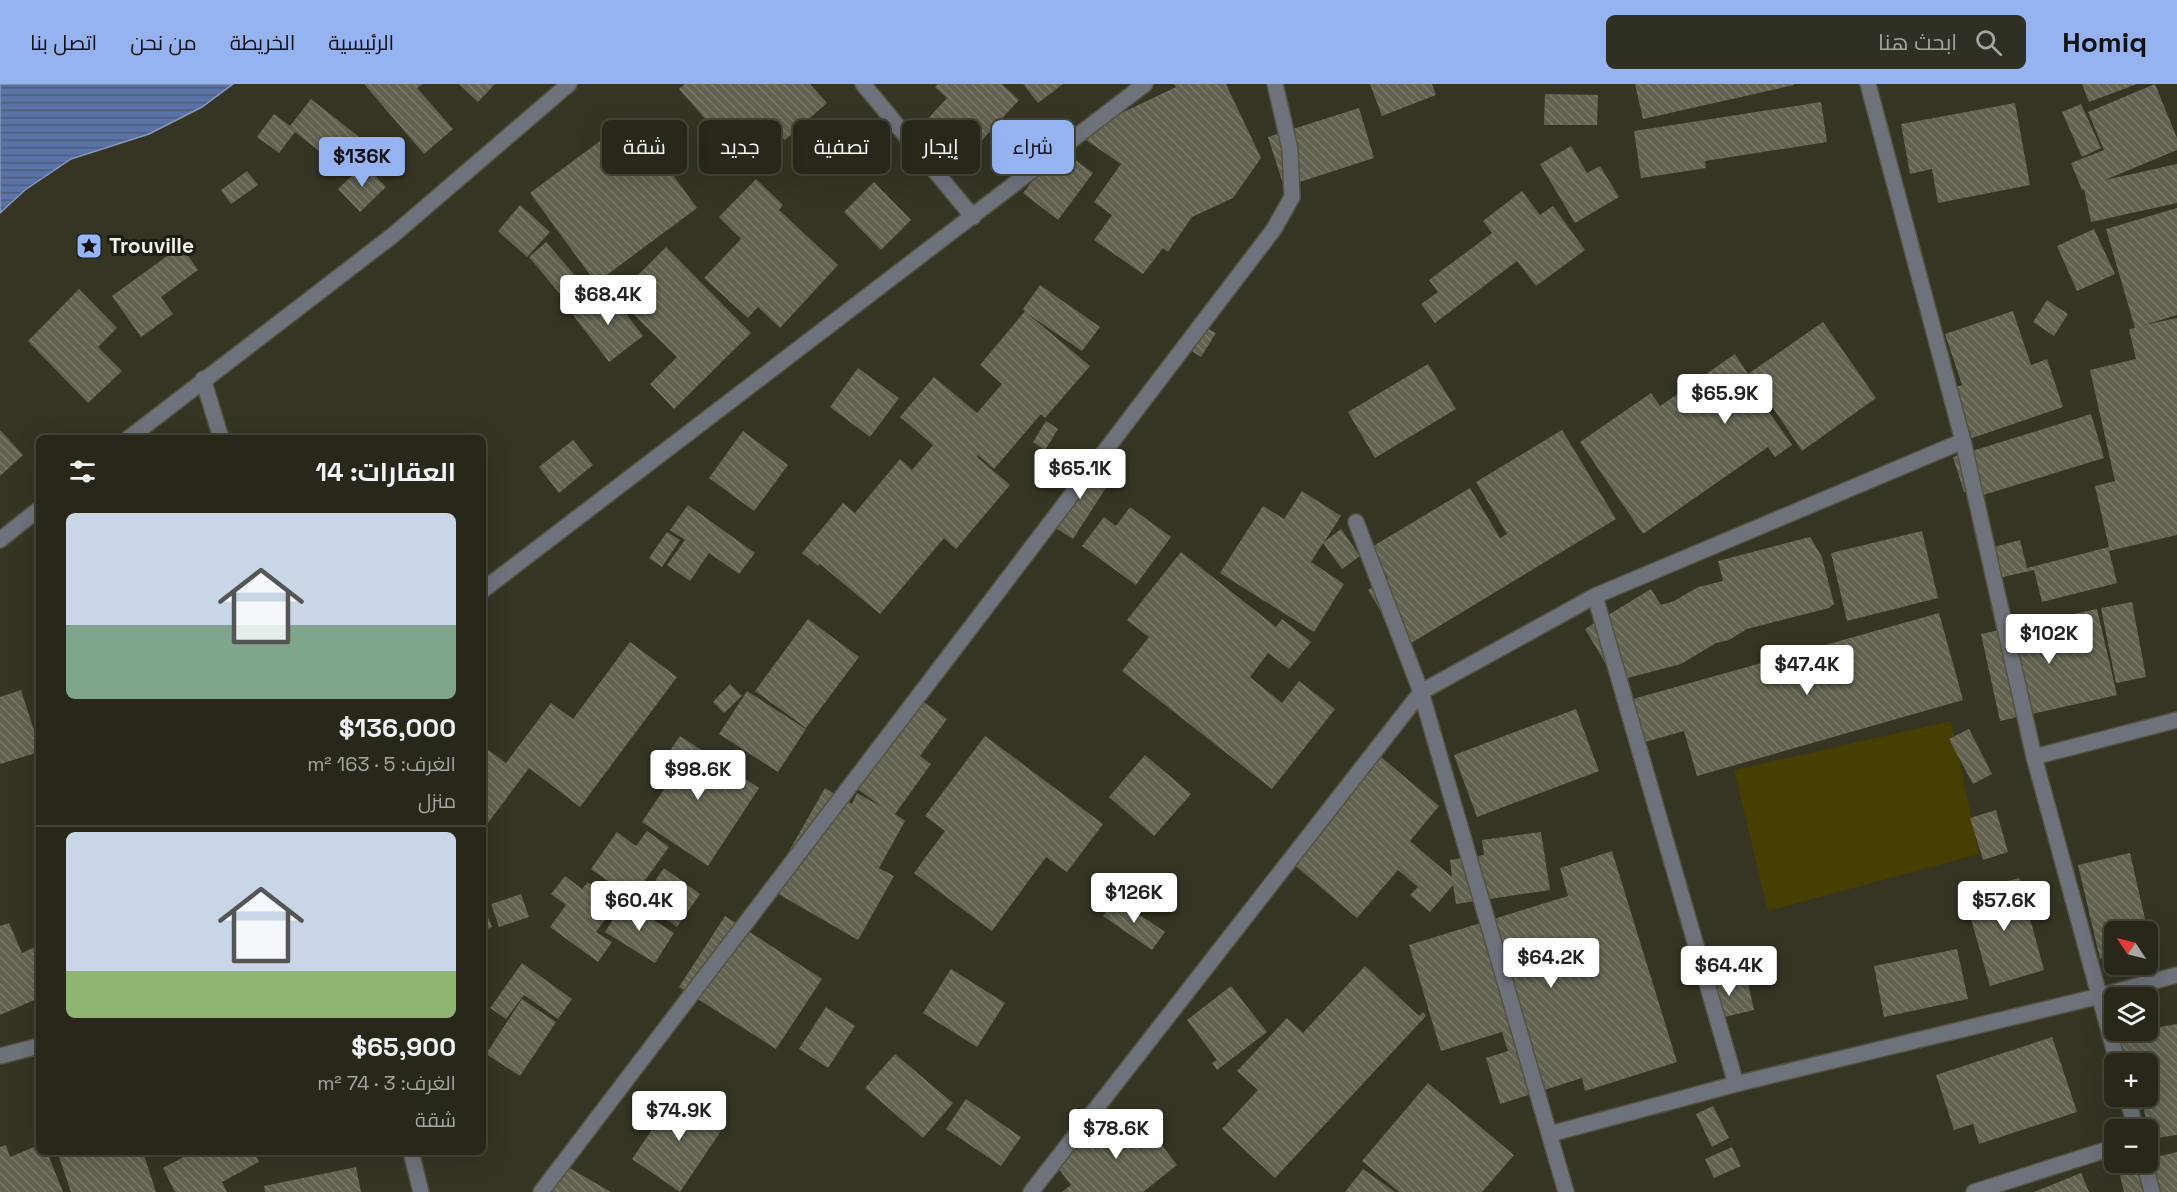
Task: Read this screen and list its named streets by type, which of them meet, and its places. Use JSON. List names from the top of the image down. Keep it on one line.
{"places":{"place":["Trouville"]},"north":"top left","page":{"header":"Homiq","search":"ابحث هنا","nav":["الرئيسية","الخريطة","من نحن","اتصل بنا"],"chip":["شراء","إيجار","تصفية","جديد","شقة"],"price":["$136K","$68.4K","$65.9K","$65.1K","$102K","$47.4K","$98.6K","$126K","$60.4K","$57.6K","$64.2K","$64.4K","$74.9K","$78.6K"],"heading":"العقارات: 14","list":[{"name":"$136,000","note":"الغرف: 5 · 163 m² · منزل"},{"name":"$65,900","note":"الغرف: 3 · 74 m² · شقة"}],"map_buttons":["+","−"]}}
